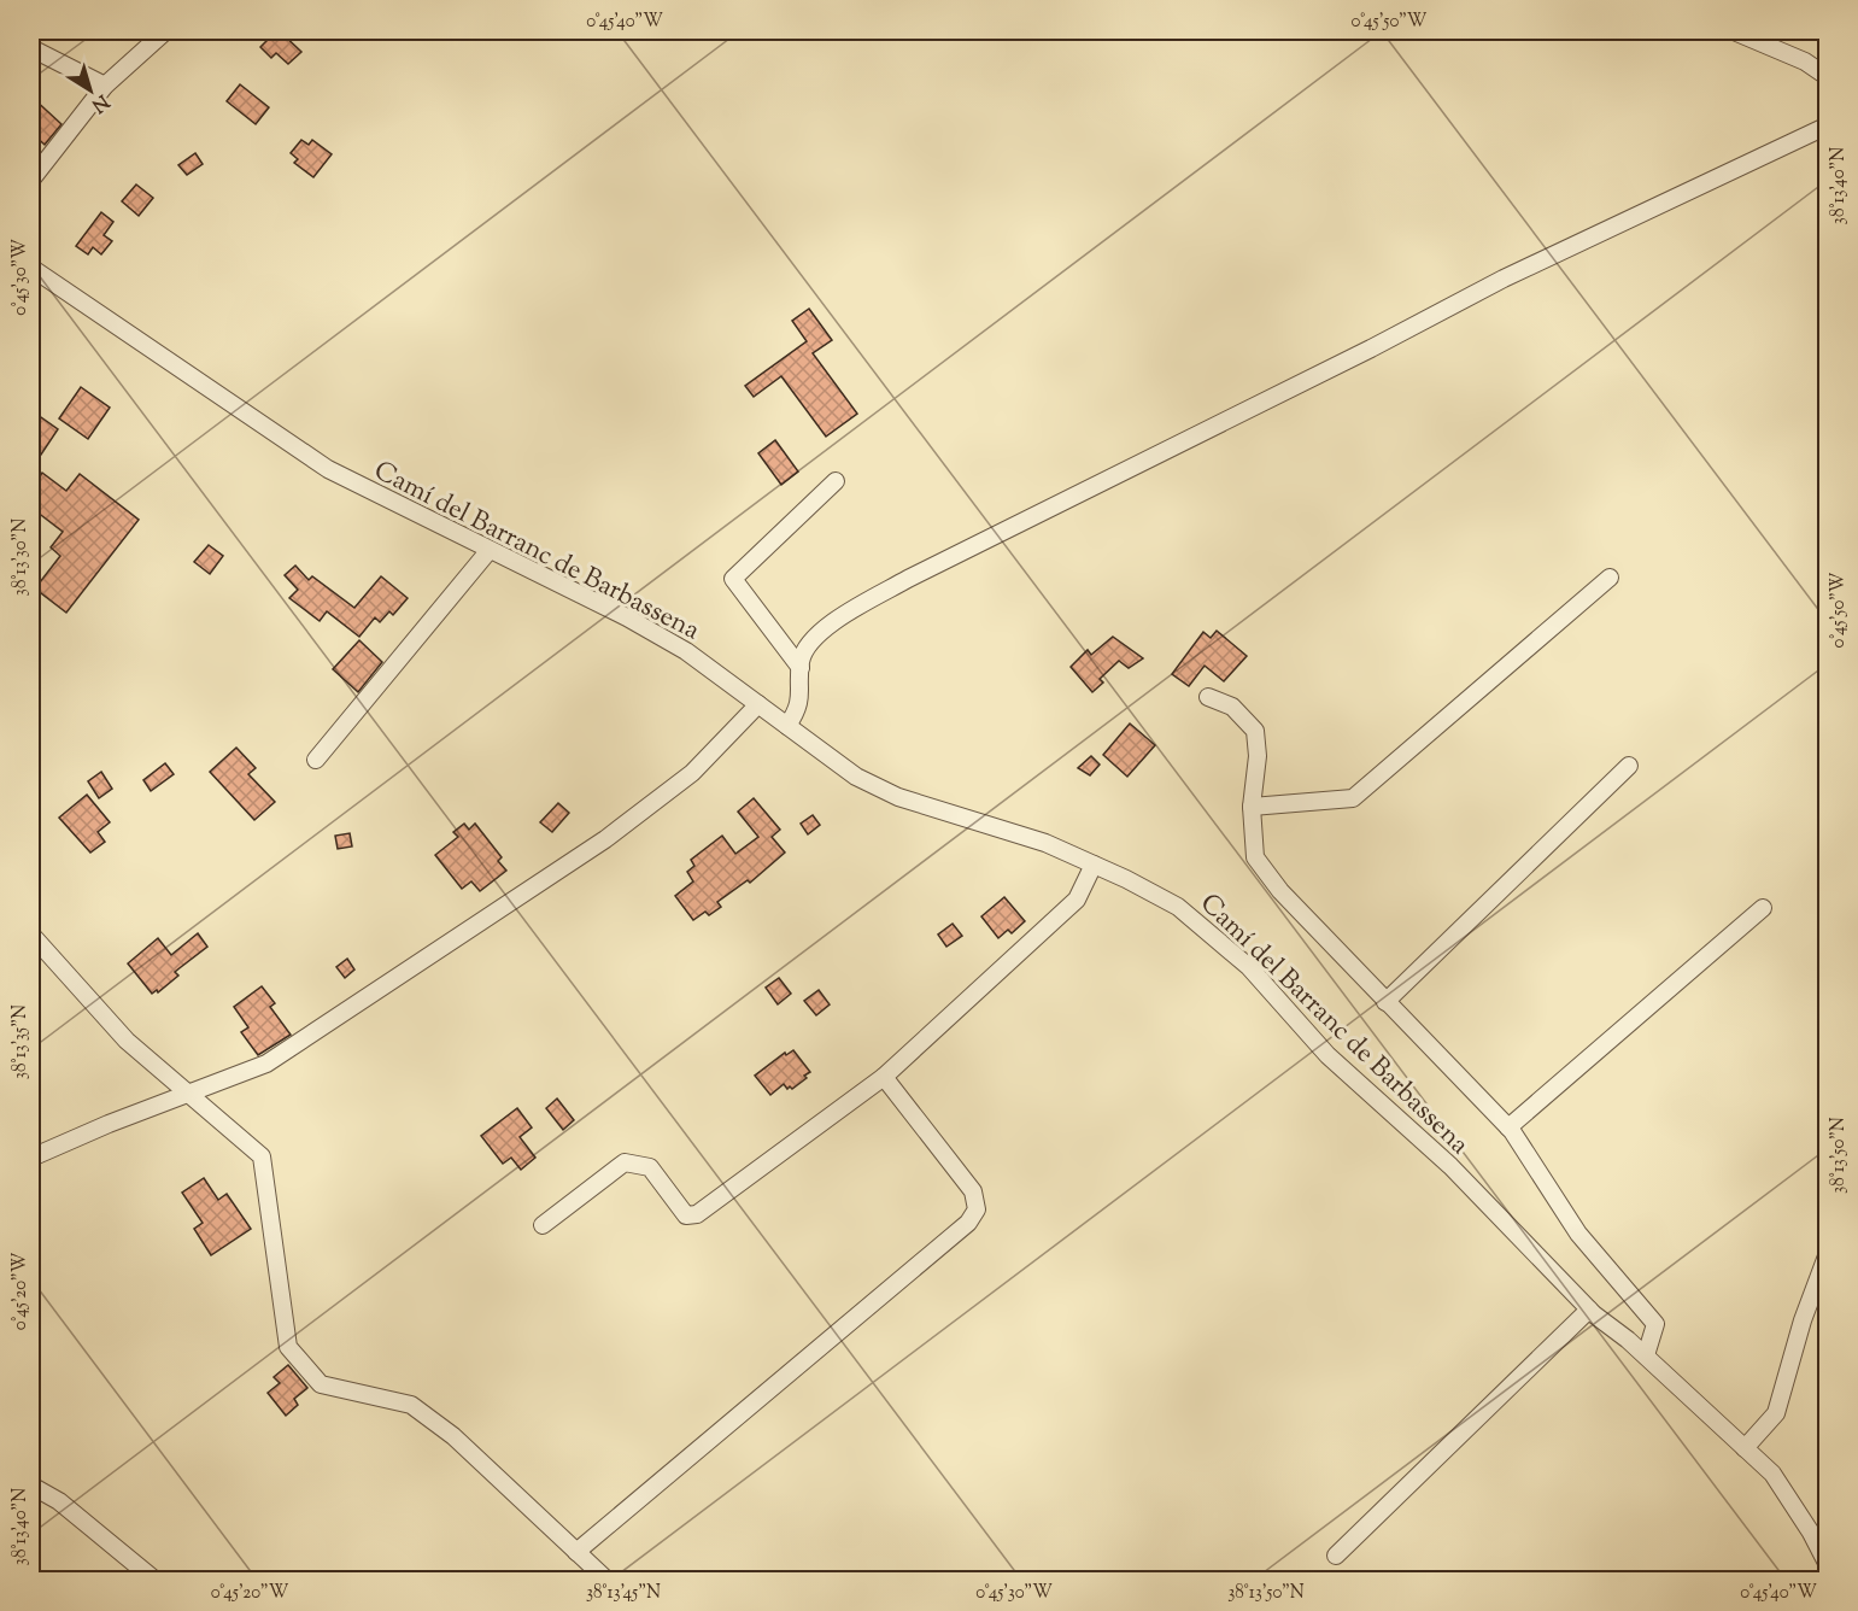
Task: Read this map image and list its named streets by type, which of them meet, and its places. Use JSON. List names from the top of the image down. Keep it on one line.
{"streets":{"street":["Camí del Barranc de Barbassena"]},"north":"bottom right","coordinates":["0°45'40\"W","0°45'50\"W","38°13'40\"N","0°45'30\"W","38°13'30\"N","38°13'35\"N","38°13'50\"N","0°45'20\"W","38°13'45\"N"]}
